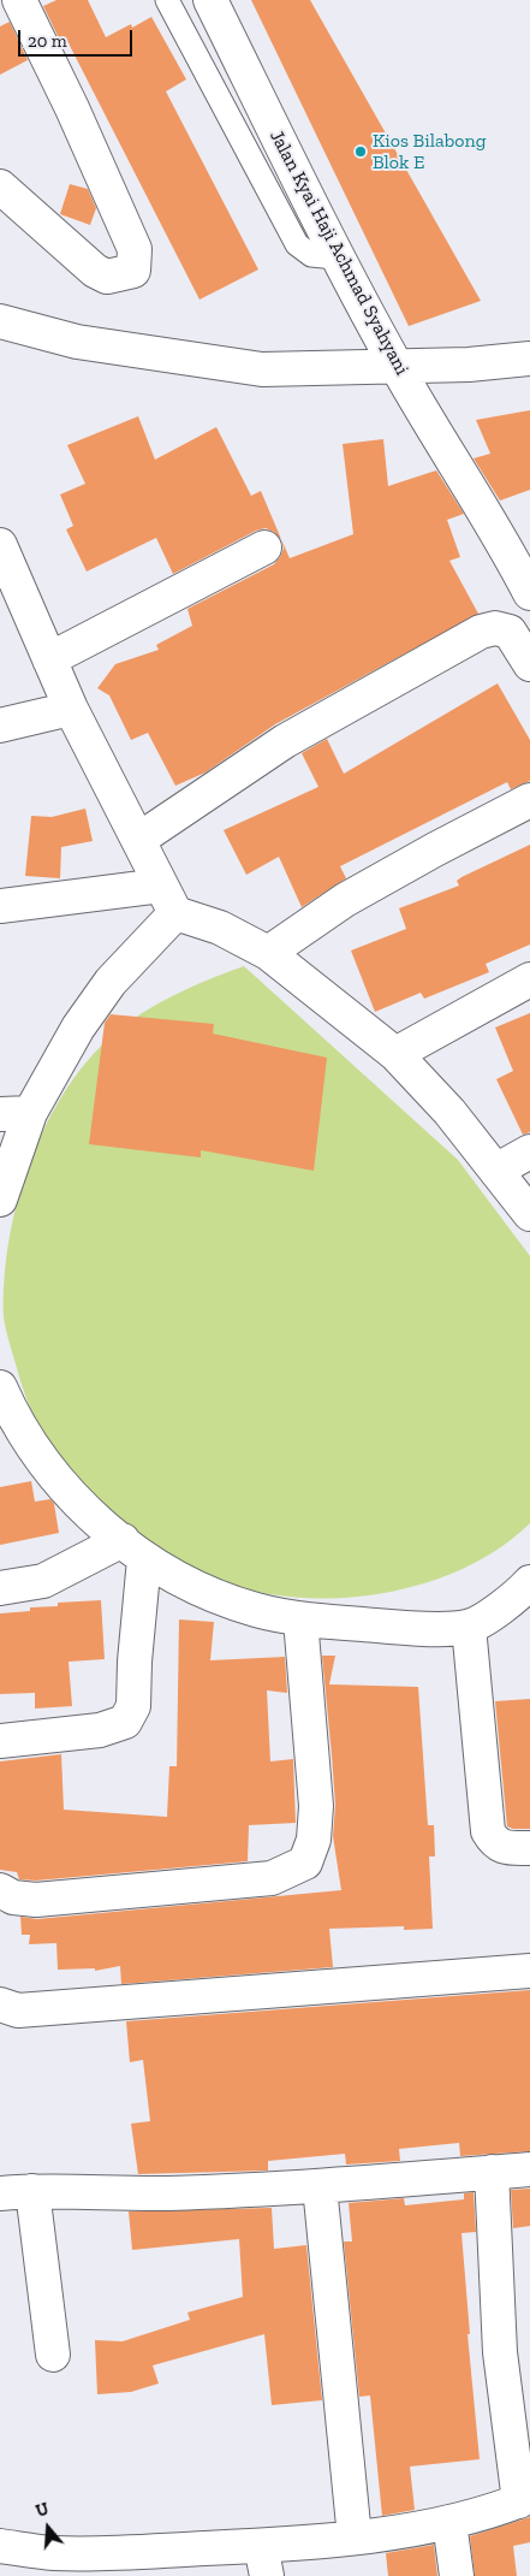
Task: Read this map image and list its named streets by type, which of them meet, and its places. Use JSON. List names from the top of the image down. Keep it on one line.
{"streets":{"street":["Jalan Kyai Haji Achmad Syahyani"]},"places":["Kios Bilabong Blok E"],"scale_bar":"20 m","north":"top"}
